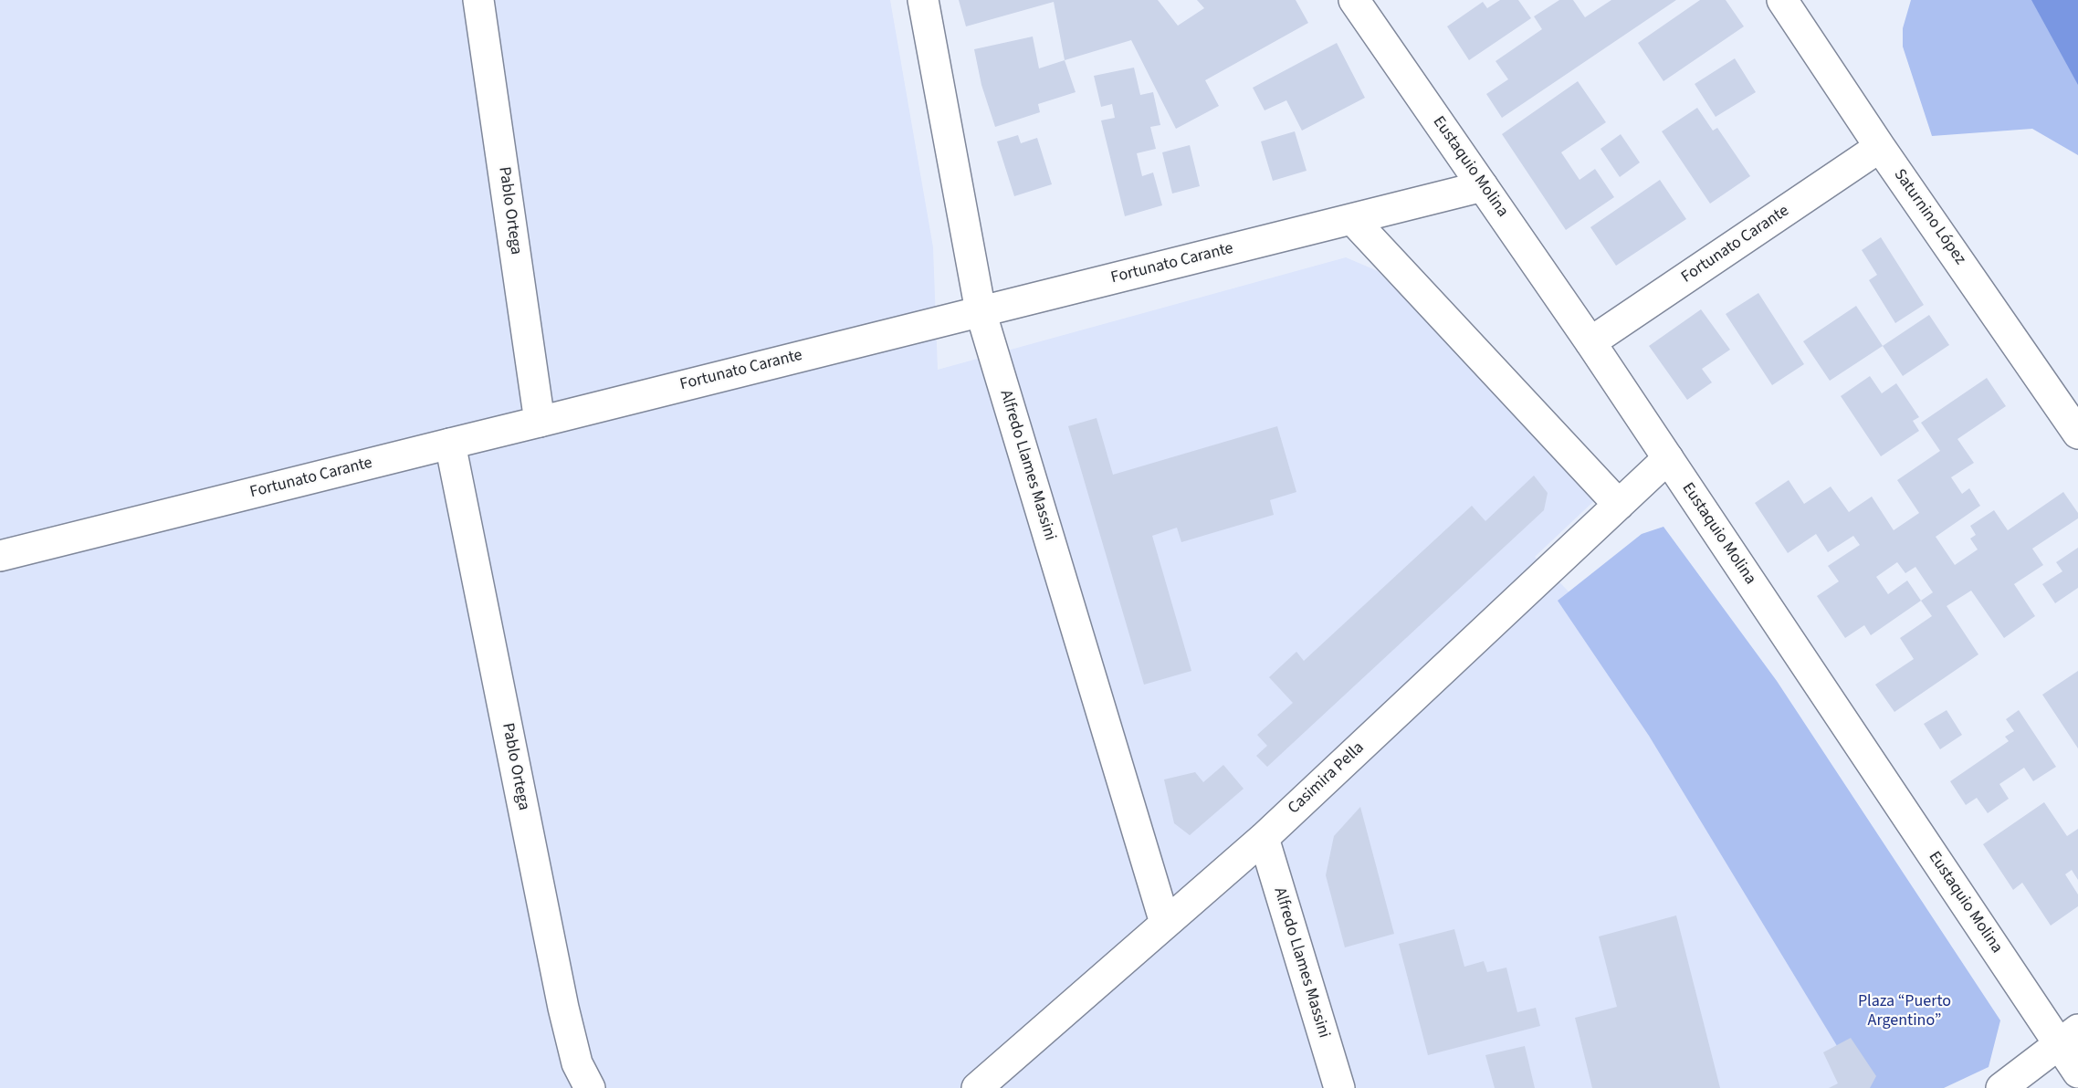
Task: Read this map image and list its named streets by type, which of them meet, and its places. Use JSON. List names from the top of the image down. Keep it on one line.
{"streets":{"street":["Eustaquio Molina","Pablo Ortega","Saturnino López","Fortunato Carante","Alfredo Llames Massini","Casimira Pella"]},"crossings":[["Eustaquio Molina","Fortunato Carante"],["Eustaquio Molina","Casimira Pella"],["Pablo Ortega","Fortunato Carante"],["Saturnino López","Fortunato Carante"],["Fortunato Carante","Alfredo Llames Massini"],["Alfredo Llames Massini","Casimira Pella"]],"parks":["Plaza “Puerto Argentino”"]}
